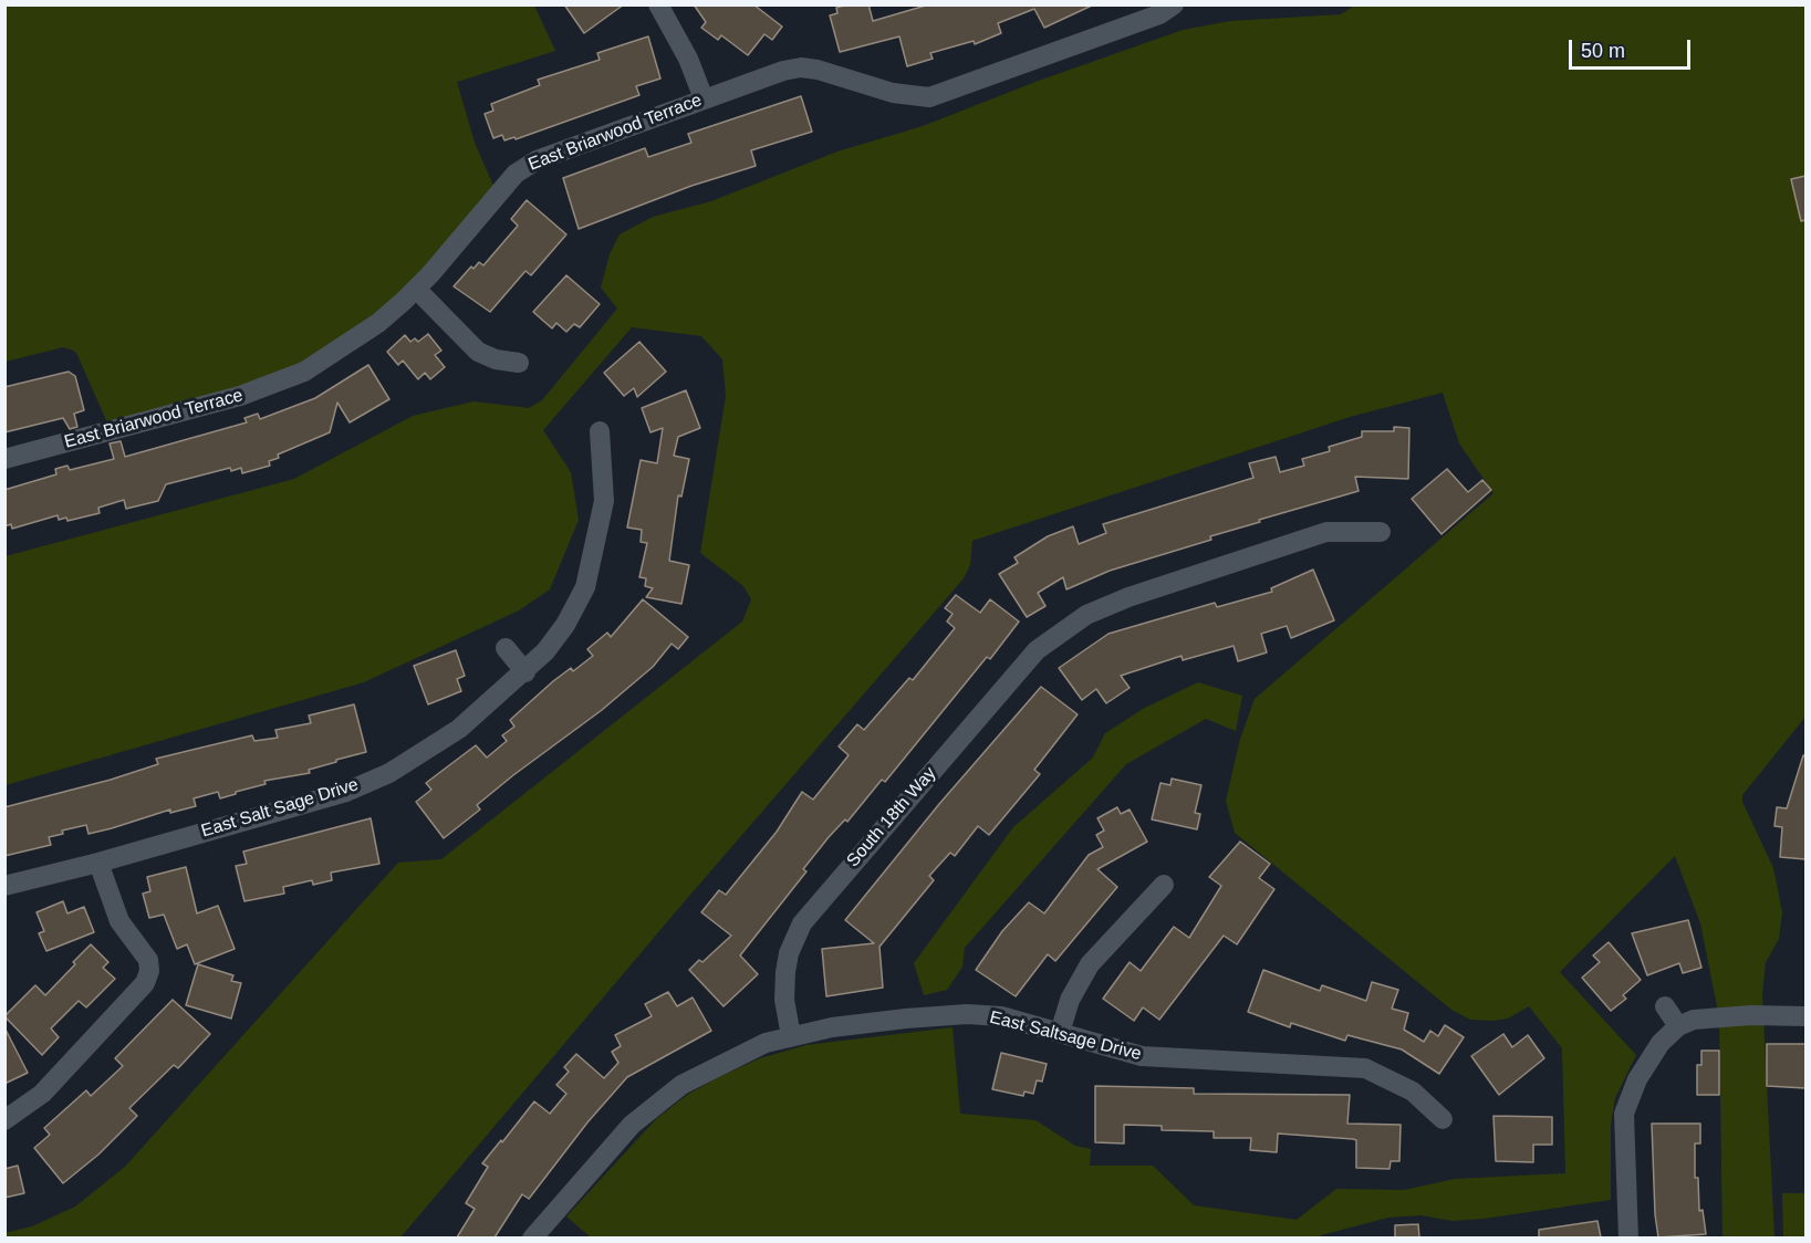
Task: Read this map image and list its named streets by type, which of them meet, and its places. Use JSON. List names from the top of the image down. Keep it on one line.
{"streets":{"street":["East Briarwood Terrace","East Salt Sage Drive","South 18th Way","East Saltsage Drive"]},"crossings":[["South 18th Way","East Saltsage Drive"]],"scale_bar":"50 m"}
